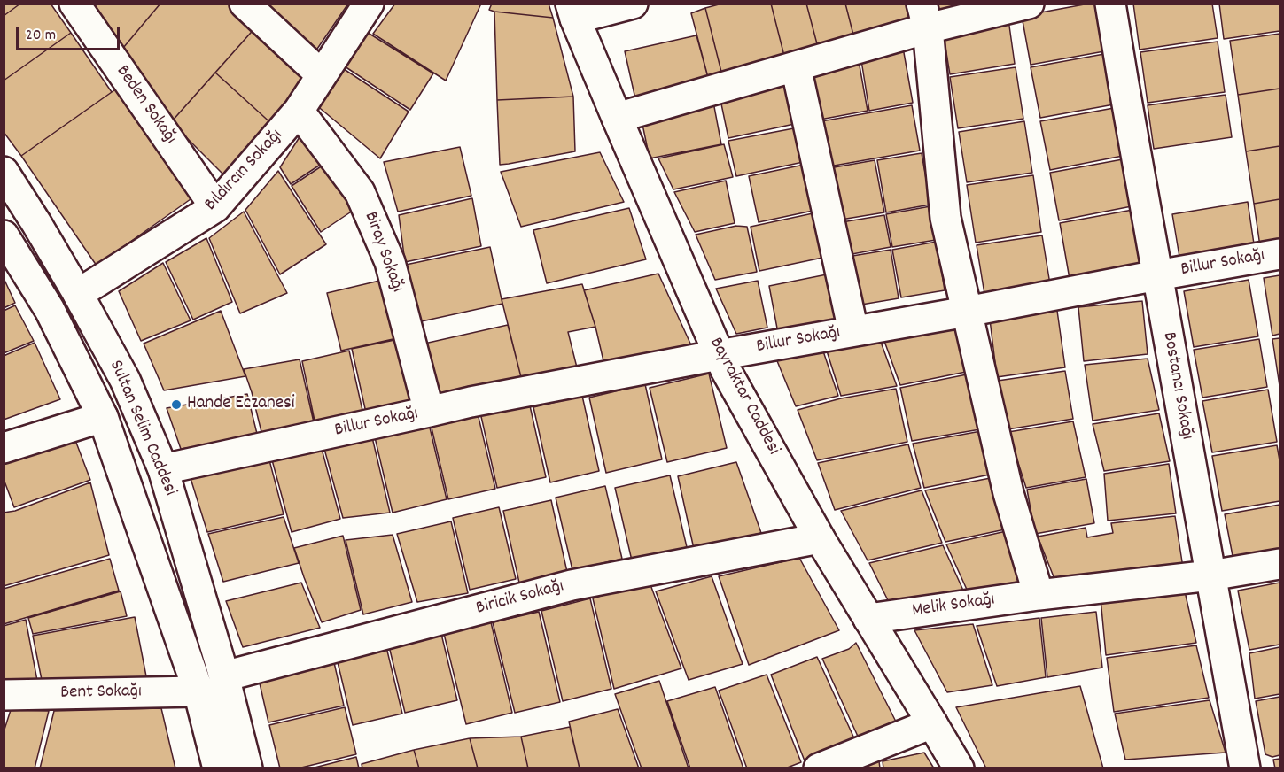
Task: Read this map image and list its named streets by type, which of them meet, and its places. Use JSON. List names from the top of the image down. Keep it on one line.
{"streets":{"street":["Beden Sokağı","Bıldırcın Sokağı","Biray Sokağı","Billur Sokağı","Bostancı Sokağı","Bayraktar Caddesi","Sultan Selim Caddesi","Biricik Sokağı","Melik Sokağı","Bent Sokağı"]},"crossings":[["Beden Sokağı","Bıldırcın Sokağı"],["Bıldırcın Sokağı","Biray Sokağı"],["Bıldırcın Sokağı","Sultan Selim Caddesi"],["Biray Sokağı","Billur Sokağı"],["Billur Sokağı","Bostancı Sokağı"],["Billur Sokağı","Bayraktar Caddesi"],["Billur Sokağı","Sultan Selim Caddesi"],["Bostancı Sokağı","Melik Sokağı"],["Bayraktar Caddesi","Biricik Sokağı"],["Bayraktar Caddesi","Melik Sokağı"],["Sultan Selim Caddesi","Biricik Sokağı"],["Sultan Selim Caddesi","Bent Sokağı"],["Biricik Sokağı","Bent Sokağı"]],"places":["Hande Eczanesi"],"scale_bar":"20 m"}
